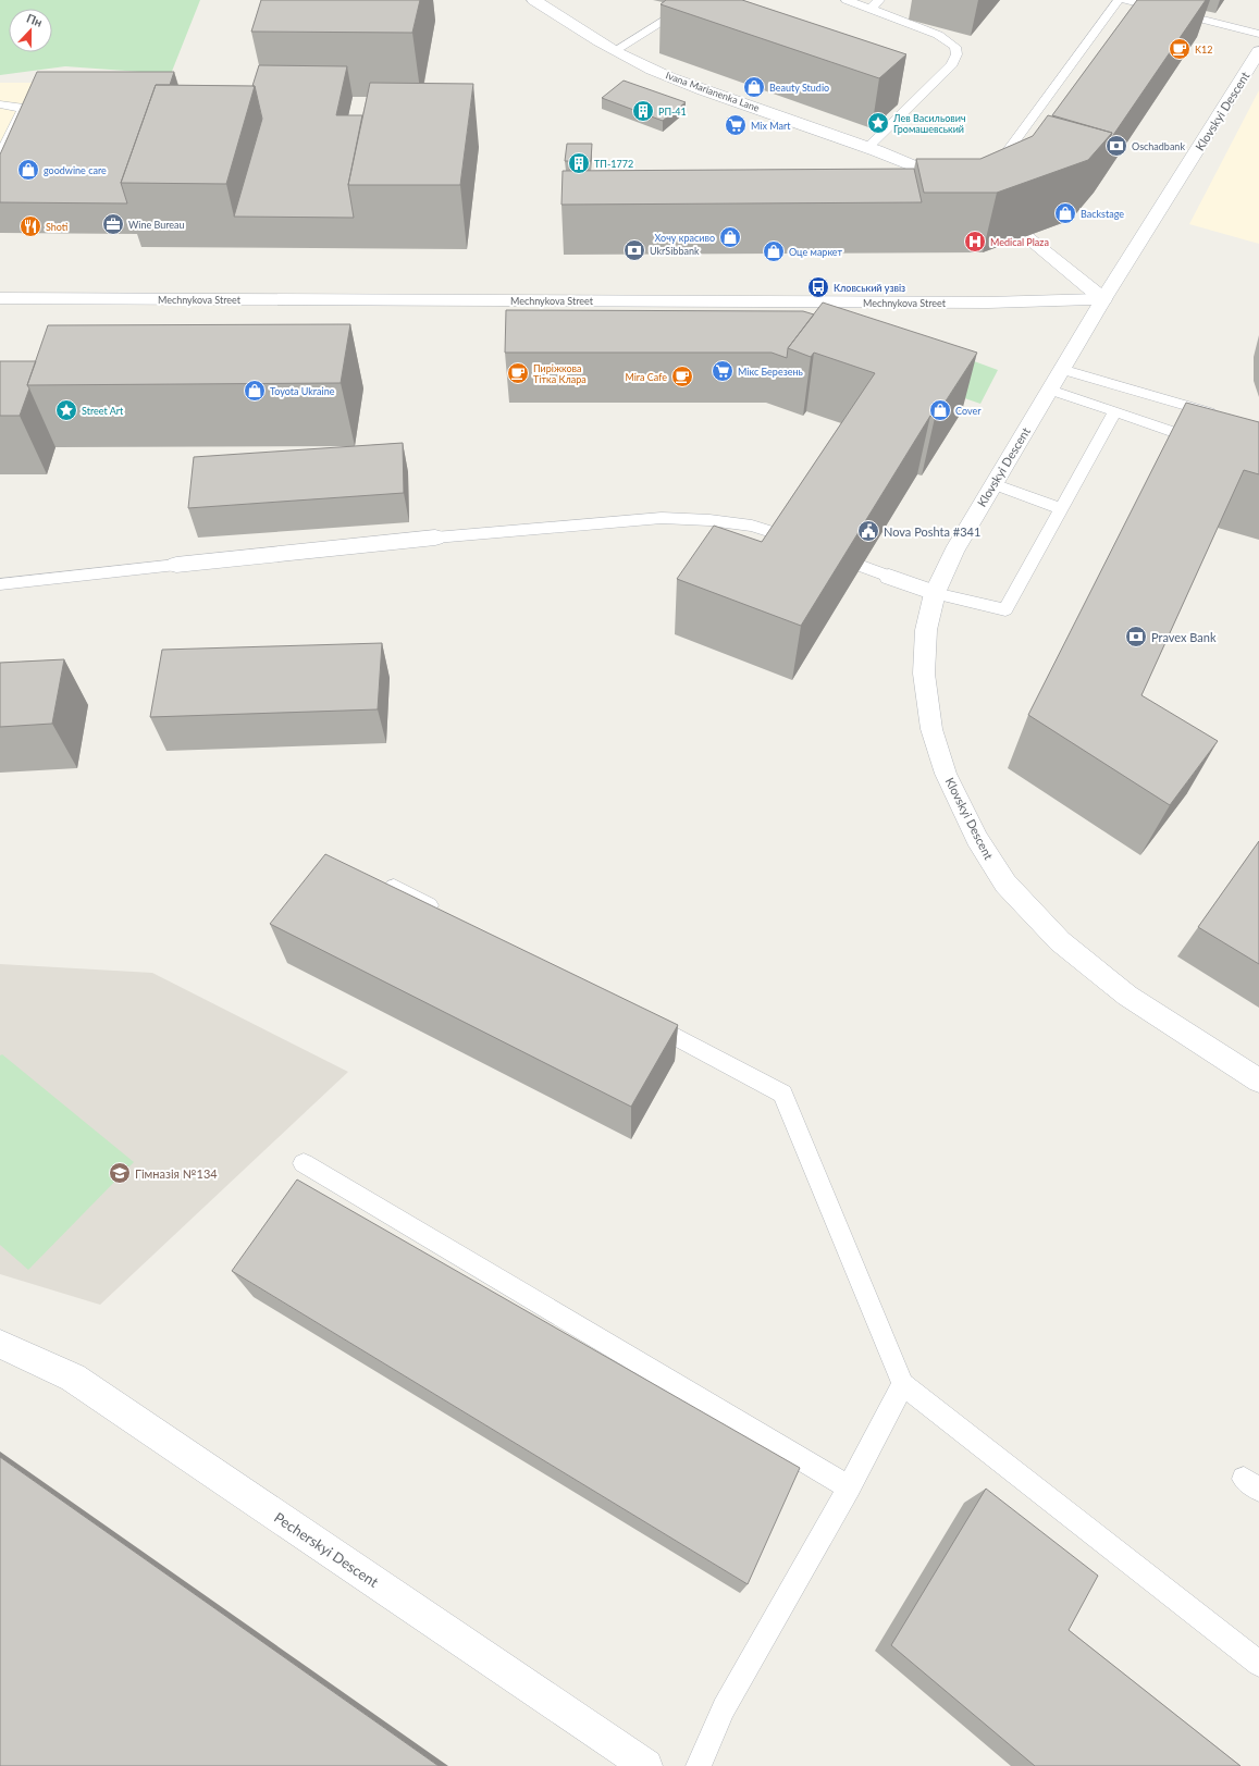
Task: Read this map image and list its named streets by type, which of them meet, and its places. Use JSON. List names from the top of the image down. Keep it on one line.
{"streets":{"street":["Ivana Marianenka Lane","Klovskyi Descent","Mechnykova Street","Pecherskyi Descent"]},"crossings":[["Klovskyi Descent","Mechnykova Street"]],"places":{"cafe":["K12","Пиріжкова Тітка Клара","Mira Cafe"],"shop":["Beauty Studio","goodwine care","Backstage","Хочу красиво","Оце маркет","Toyota Ukraine","Cover"],"building":["РП-41","ТП-1772"],"place":["Лев Васильович Громашевський","Street Art"],"supermarket":["Mix Mart","Мікс Березень"],"bank":["Oschadbank","UkrSibbank","Pravex Bank"],"office":["Wine Bureau"],"restaurant":["Shoti"],"hospital":["Medical Plaza"],"bus stop":["Кловський узвіз"],"public building":["Nova Poshta #341"],"school or university":["Гімназія №134"]},"north":"top"}
